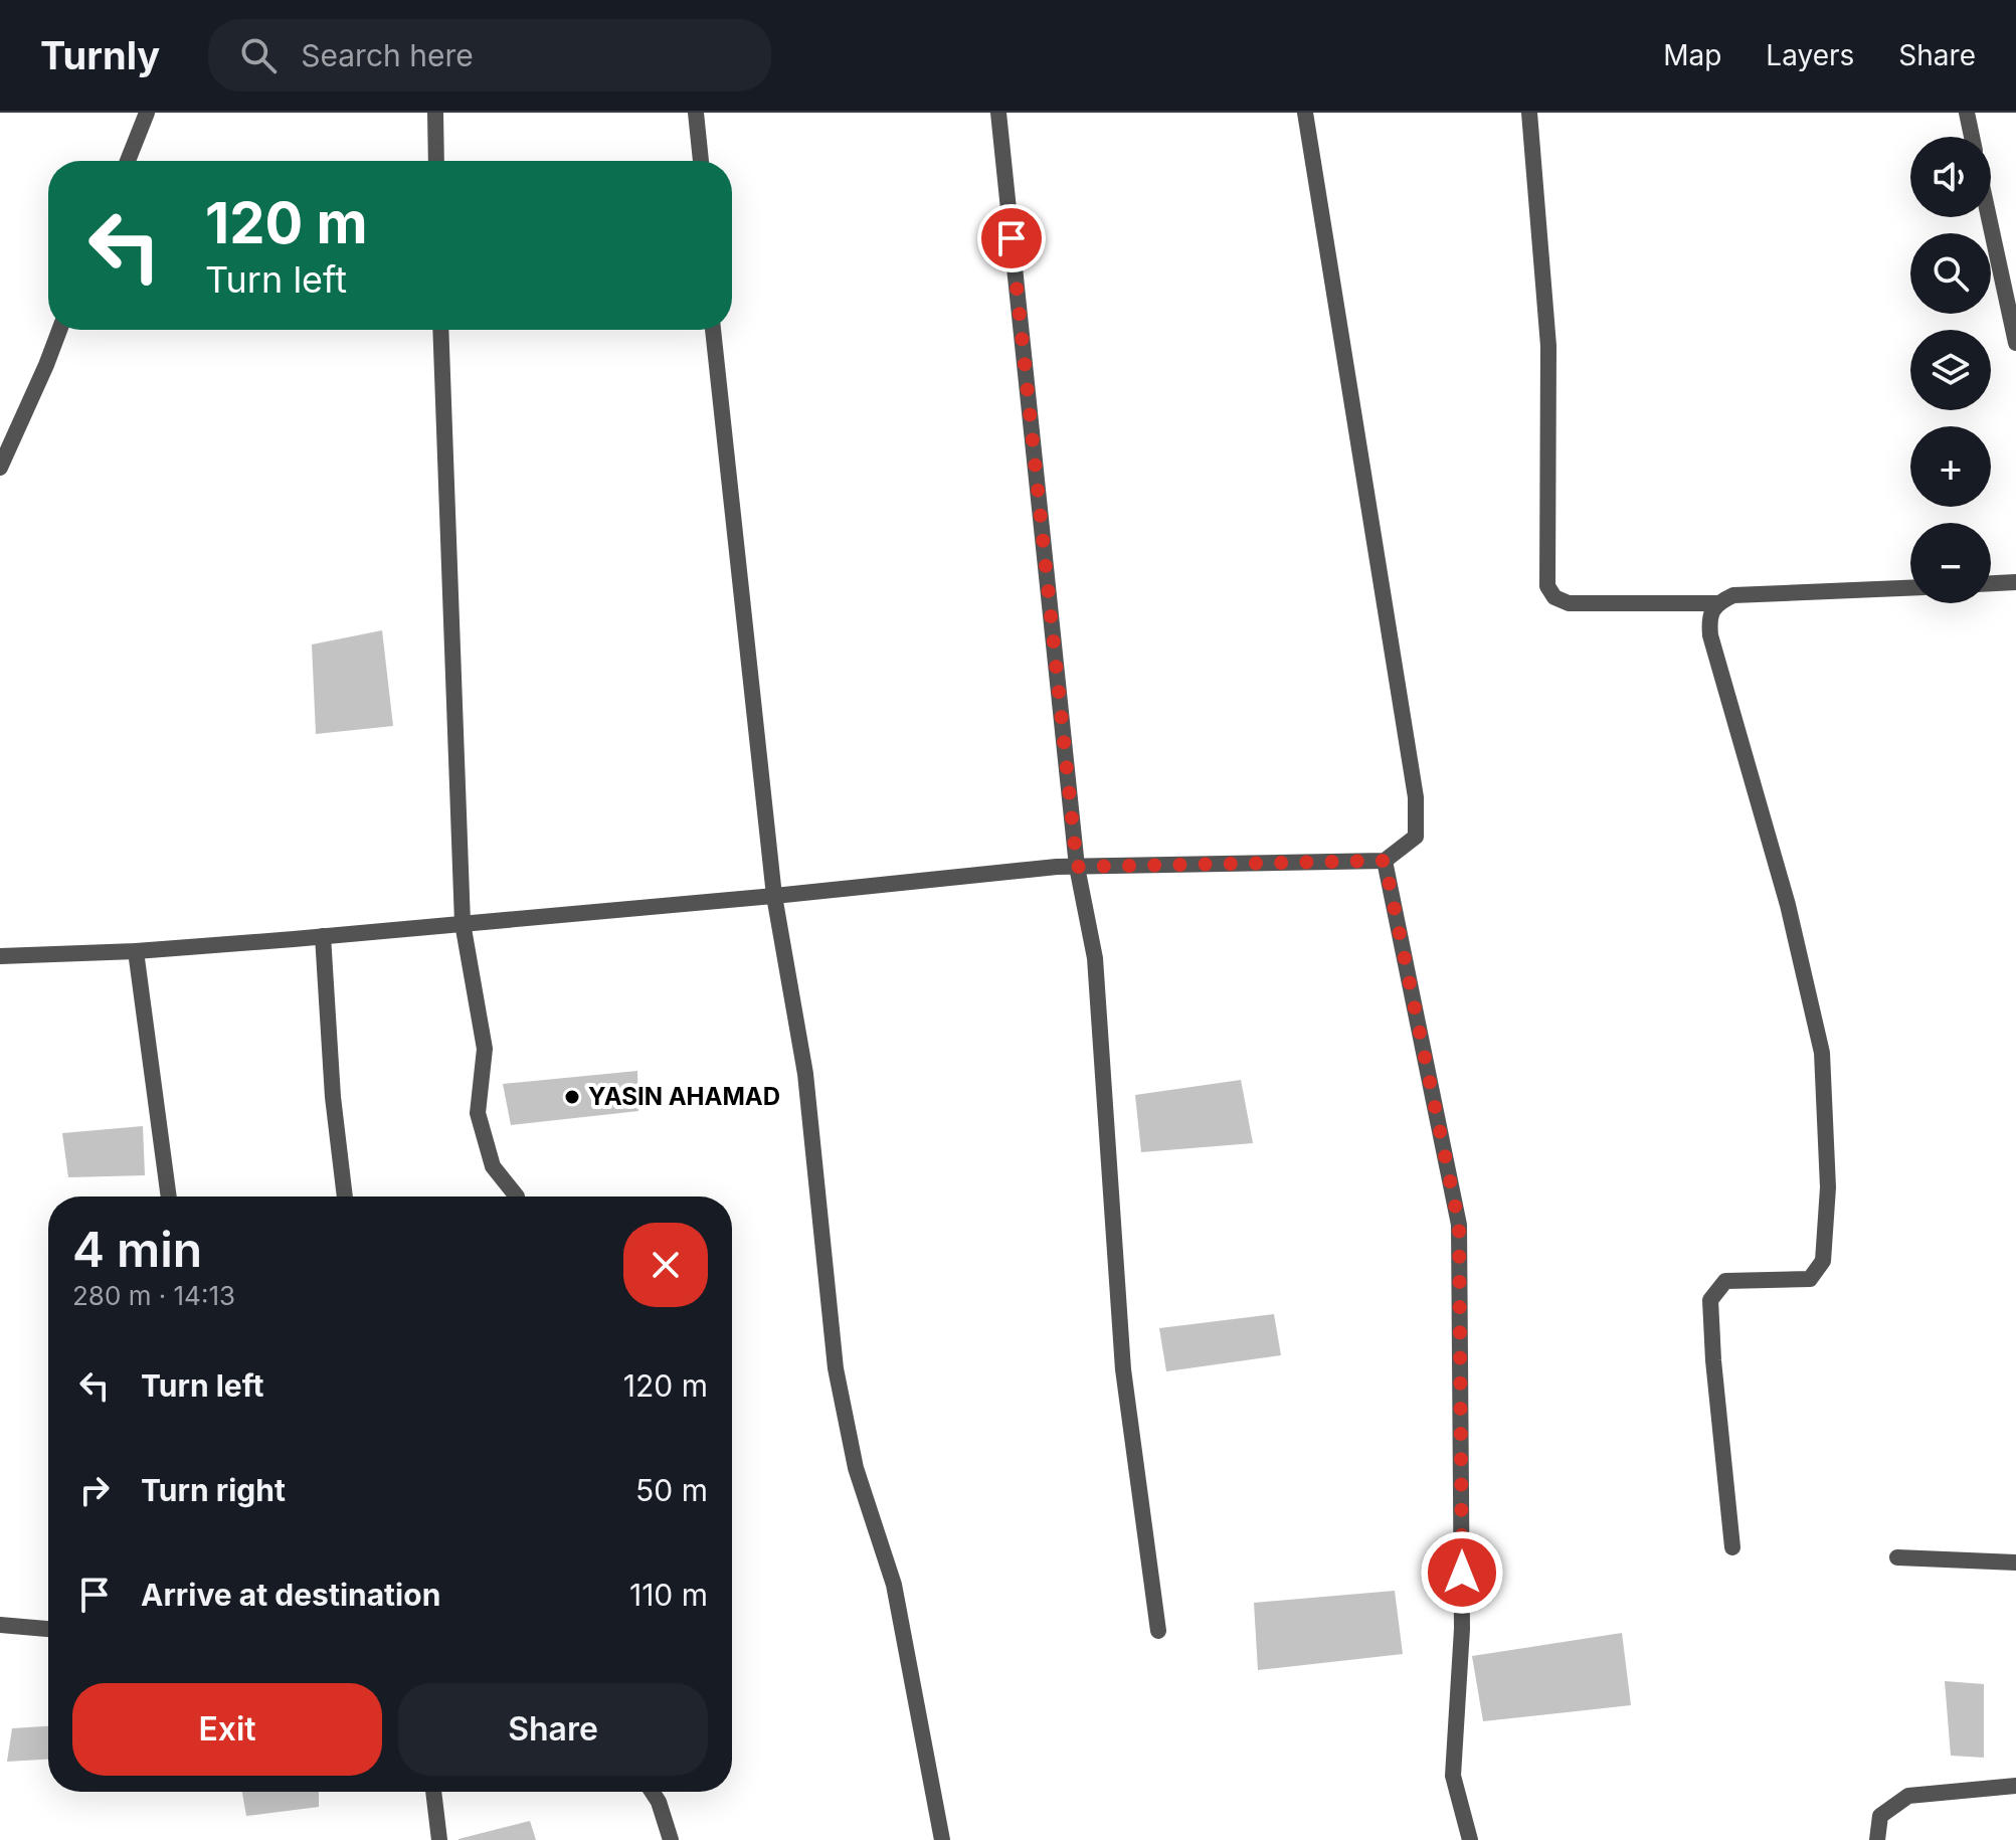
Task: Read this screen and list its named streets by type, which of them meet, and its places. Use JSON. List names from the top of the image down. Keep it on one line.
{"places":["YASIN AHAMAD"],"page":{"header":"Turnly","search":"Search here","nav":["Map","Layers","Share"],"map_buttons":["+","−"],"turn":["120 m","Turn left"],"heading":["4 min","280 m · 14:13"],"list":[{"name":"Turn left","value":"120 m"},{"name":"Turn right","value":"50 m"},{"name":"Arrive at destination","value":"110 m"}],"buttons":["Exit","Share"]}}
